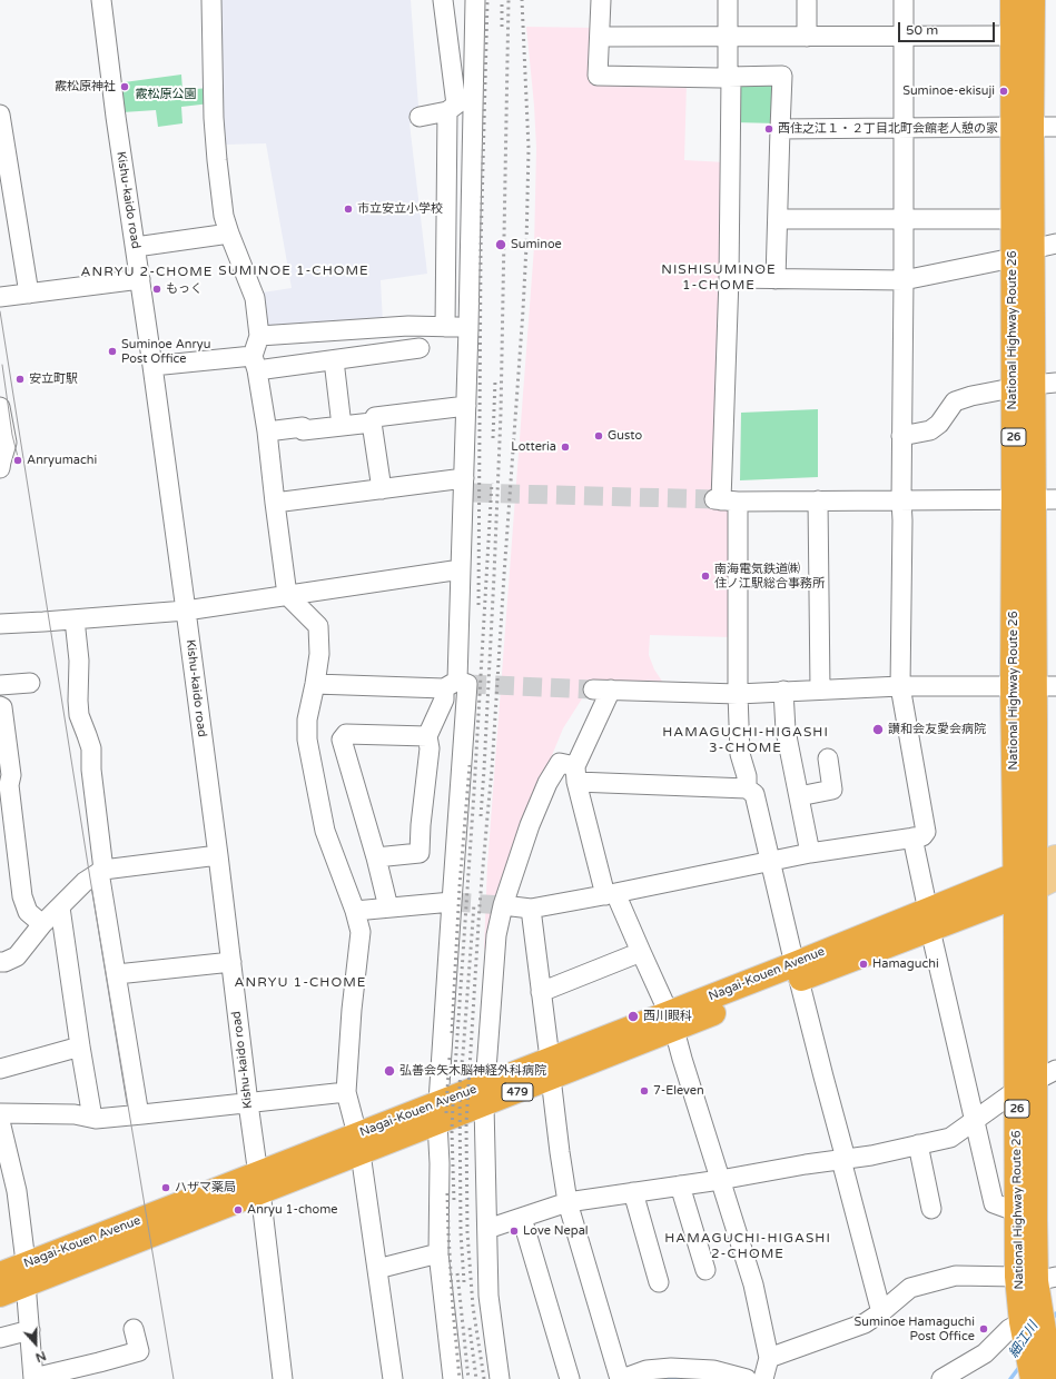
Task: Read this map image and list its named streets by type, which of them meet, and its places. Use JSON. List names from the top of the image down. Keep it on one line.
{"streets":{"highway":["National Highway Route 26","26","Nagai-Kouen Avenue","479"],"street":["Kishu-kaido road"]},"crossings":[["Kishu-kaido road","Nagai-Kouen Avenue"],["National Highway Route 26","Nagai-Kouen Avenue"]],"districts":["NISHISUMINOE 1-CHOME","SUMINOE 1-CHOME","ANRYU 2-CHOME","HAMAGUCHI-HIGASHI 3-CHOME","ANRYU 1-CHOME","HAMAGUCHI-HIGASHI 2-CHOME"],"water":["細江川"],"parks":["霰松原公園"],"places":["霰松原神社","Suminoe-ekisuji","西住之江１・２丁目北町会館老人憩の家","市立安立小学校","Suminoe","もっく","Suminoe Anryu Post Office","安立町駅","Gusto","Lotteria","Anryumachi","南海電気鉄道㈱ 住ノ江駅総合事務所","讃和会友愛会病院","Hamaguchi","西川眼科","弘善会矢木脳神経外科病院","7-Eleven","ハザマ薬局","Anryu 1-chome","Love Nepal","Suminoe Hamaguchi Post Office"],"scale_bar":"50 m","north":"bottom"}
